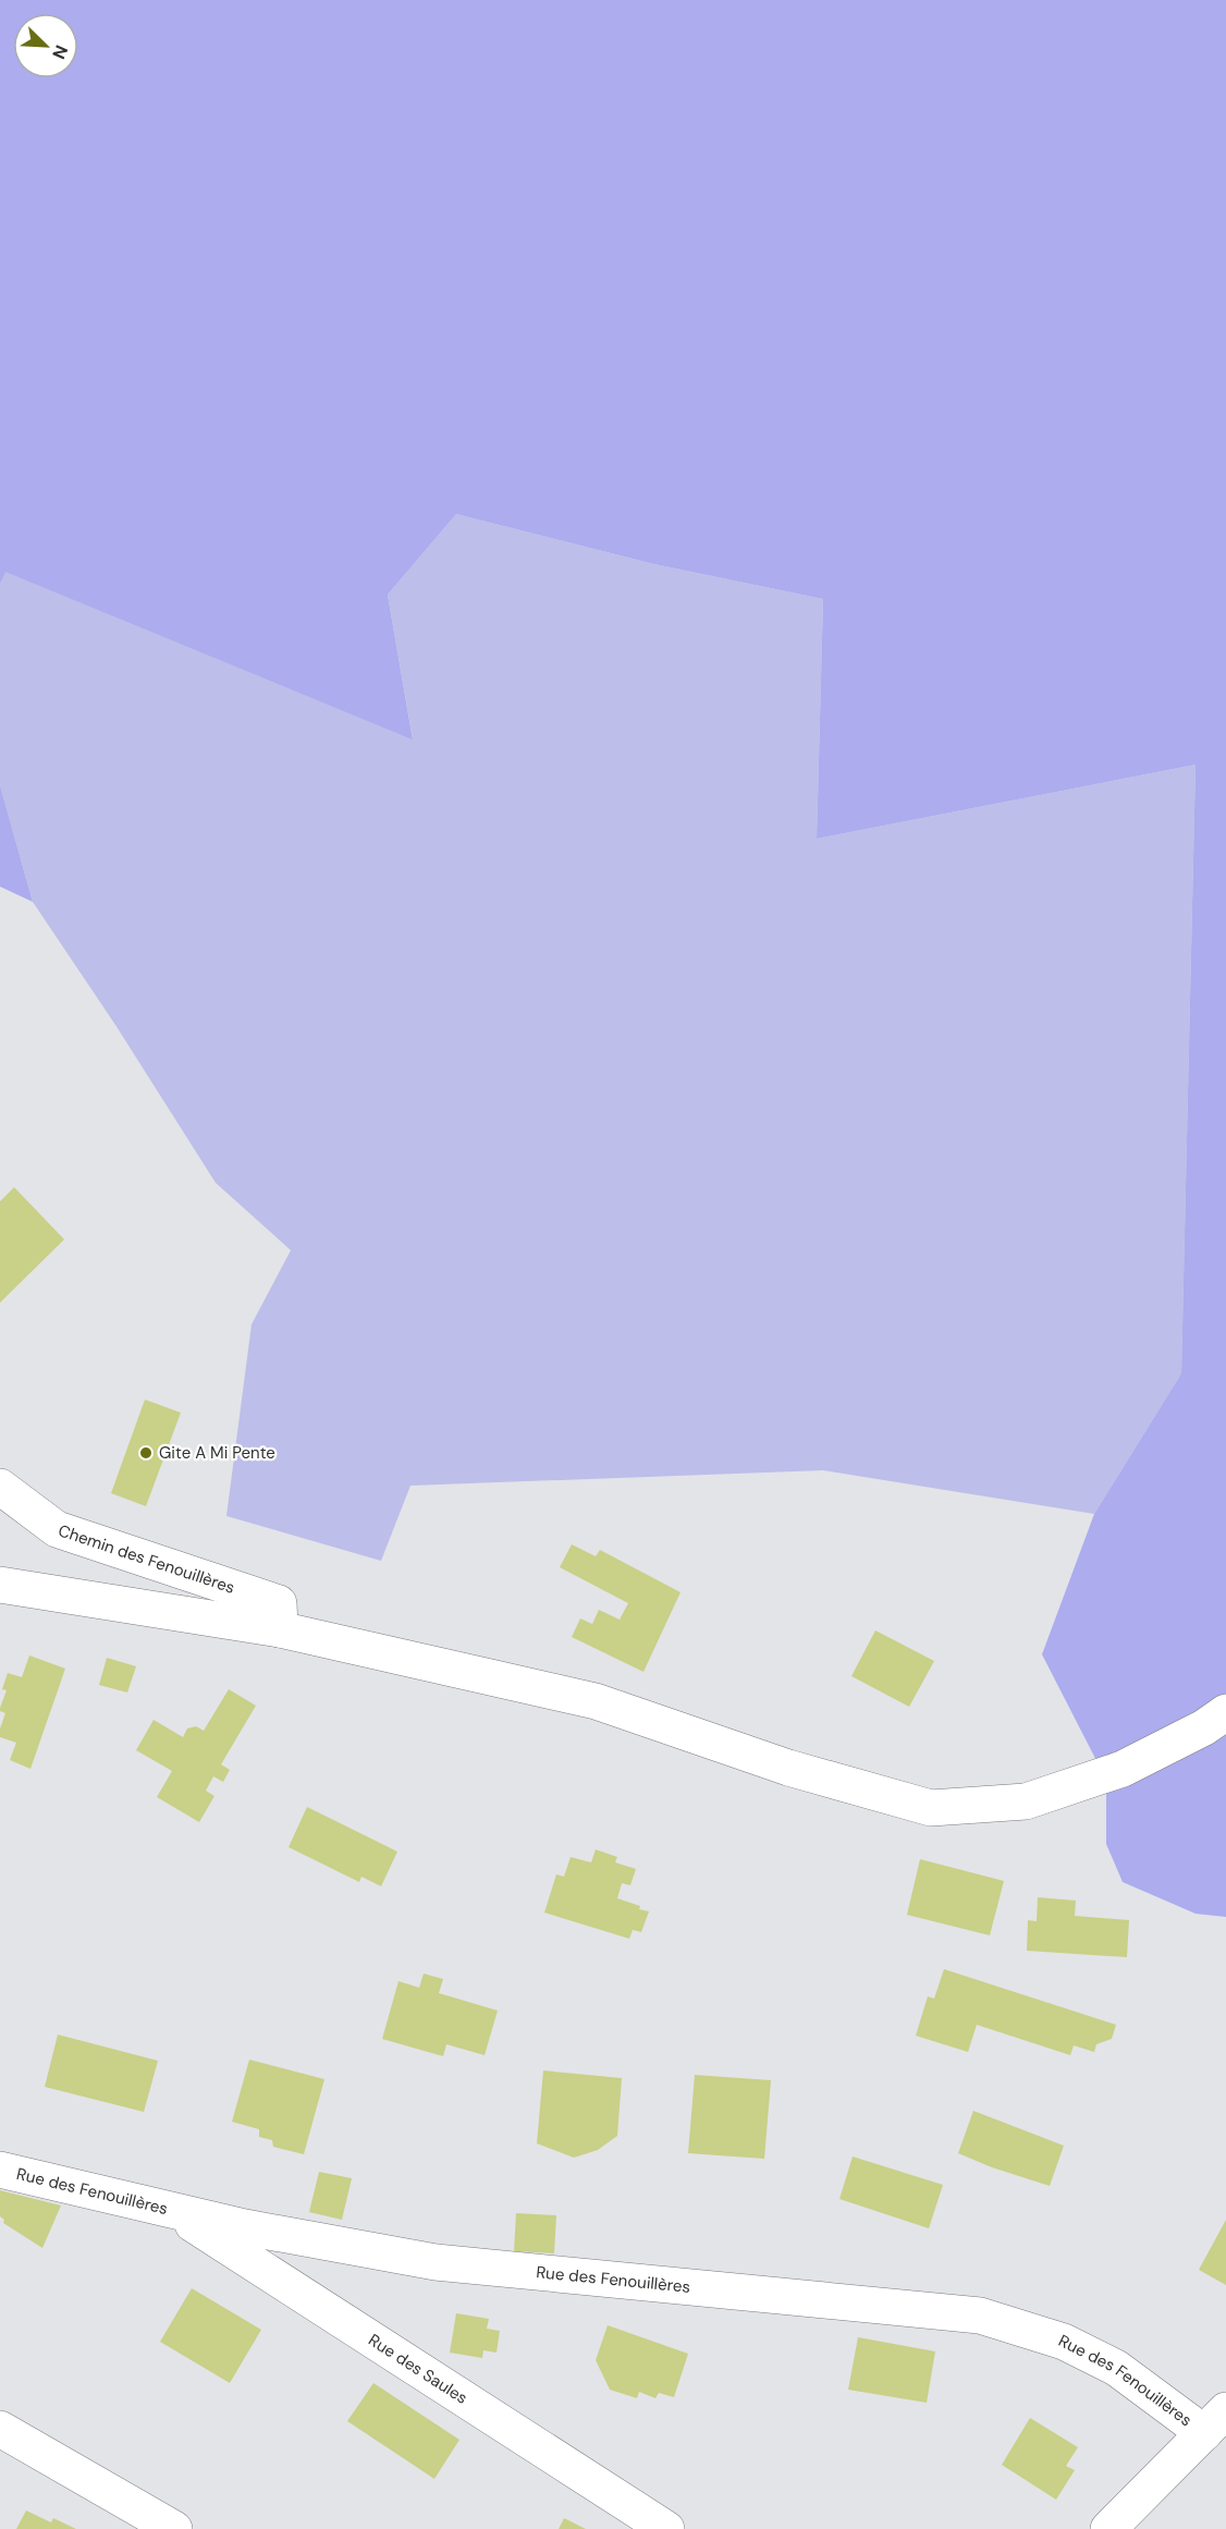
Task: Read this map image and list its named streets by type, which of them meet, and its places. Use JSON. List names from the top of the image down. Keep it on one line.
{"streets":{"street":["Chemin des Fenouillères","Rue des Fenouillères","Rue des Saules"]},"crossings":[["Rue des Fenouillères","Rue des Saules"]],"places":["Gite A Mi Pente"],"north":"bottom right"}
